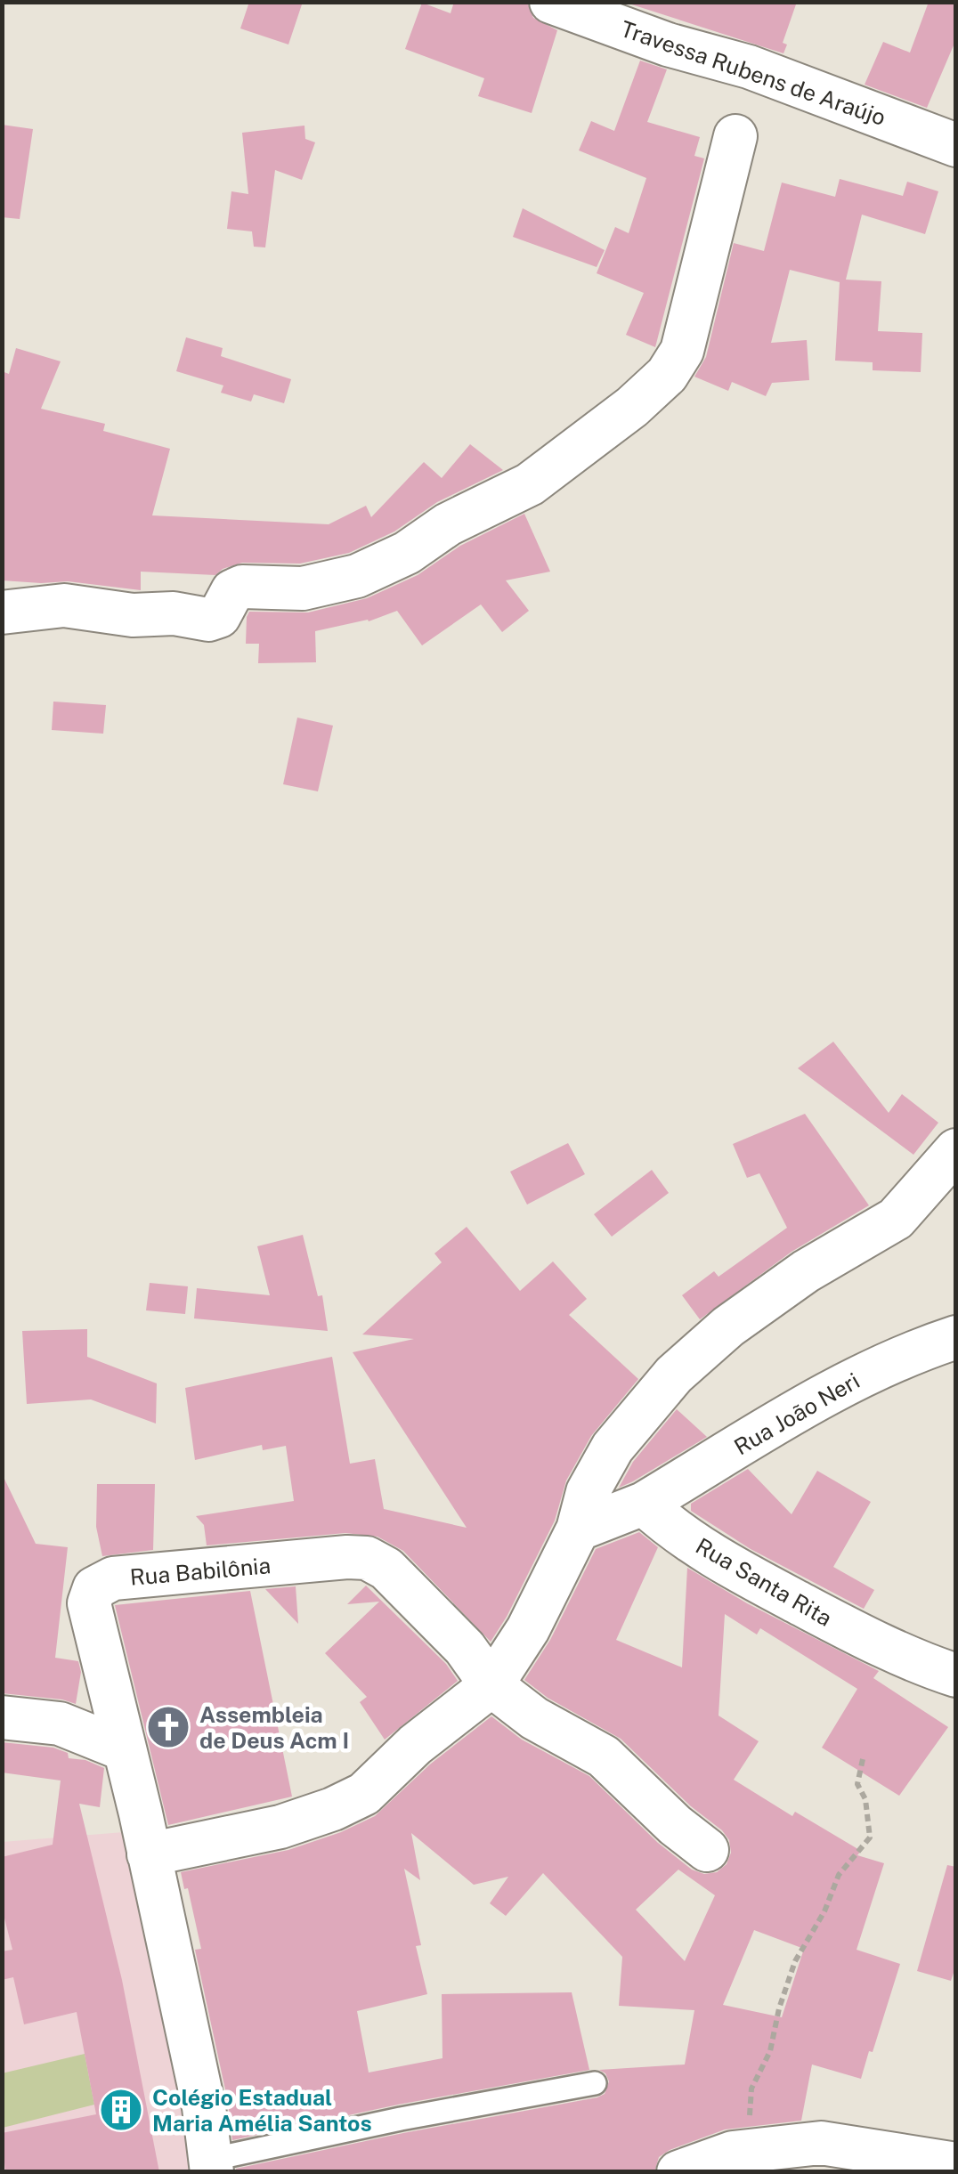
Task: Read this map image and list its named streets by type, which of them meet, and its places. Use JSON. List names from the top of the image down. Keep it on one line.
{"streets":{"street":["Travessa Rubens de Araújo","Rua João Neri","Rua Babilônia","Rua Santa Rita"]},"crossings":[["Rua João Neri","Rua Santa Rita"]],"places":{"church":["Assembleia de Deus Acm I"],"building":["Colégio Estadual Maria Amélia Santos"]}}
